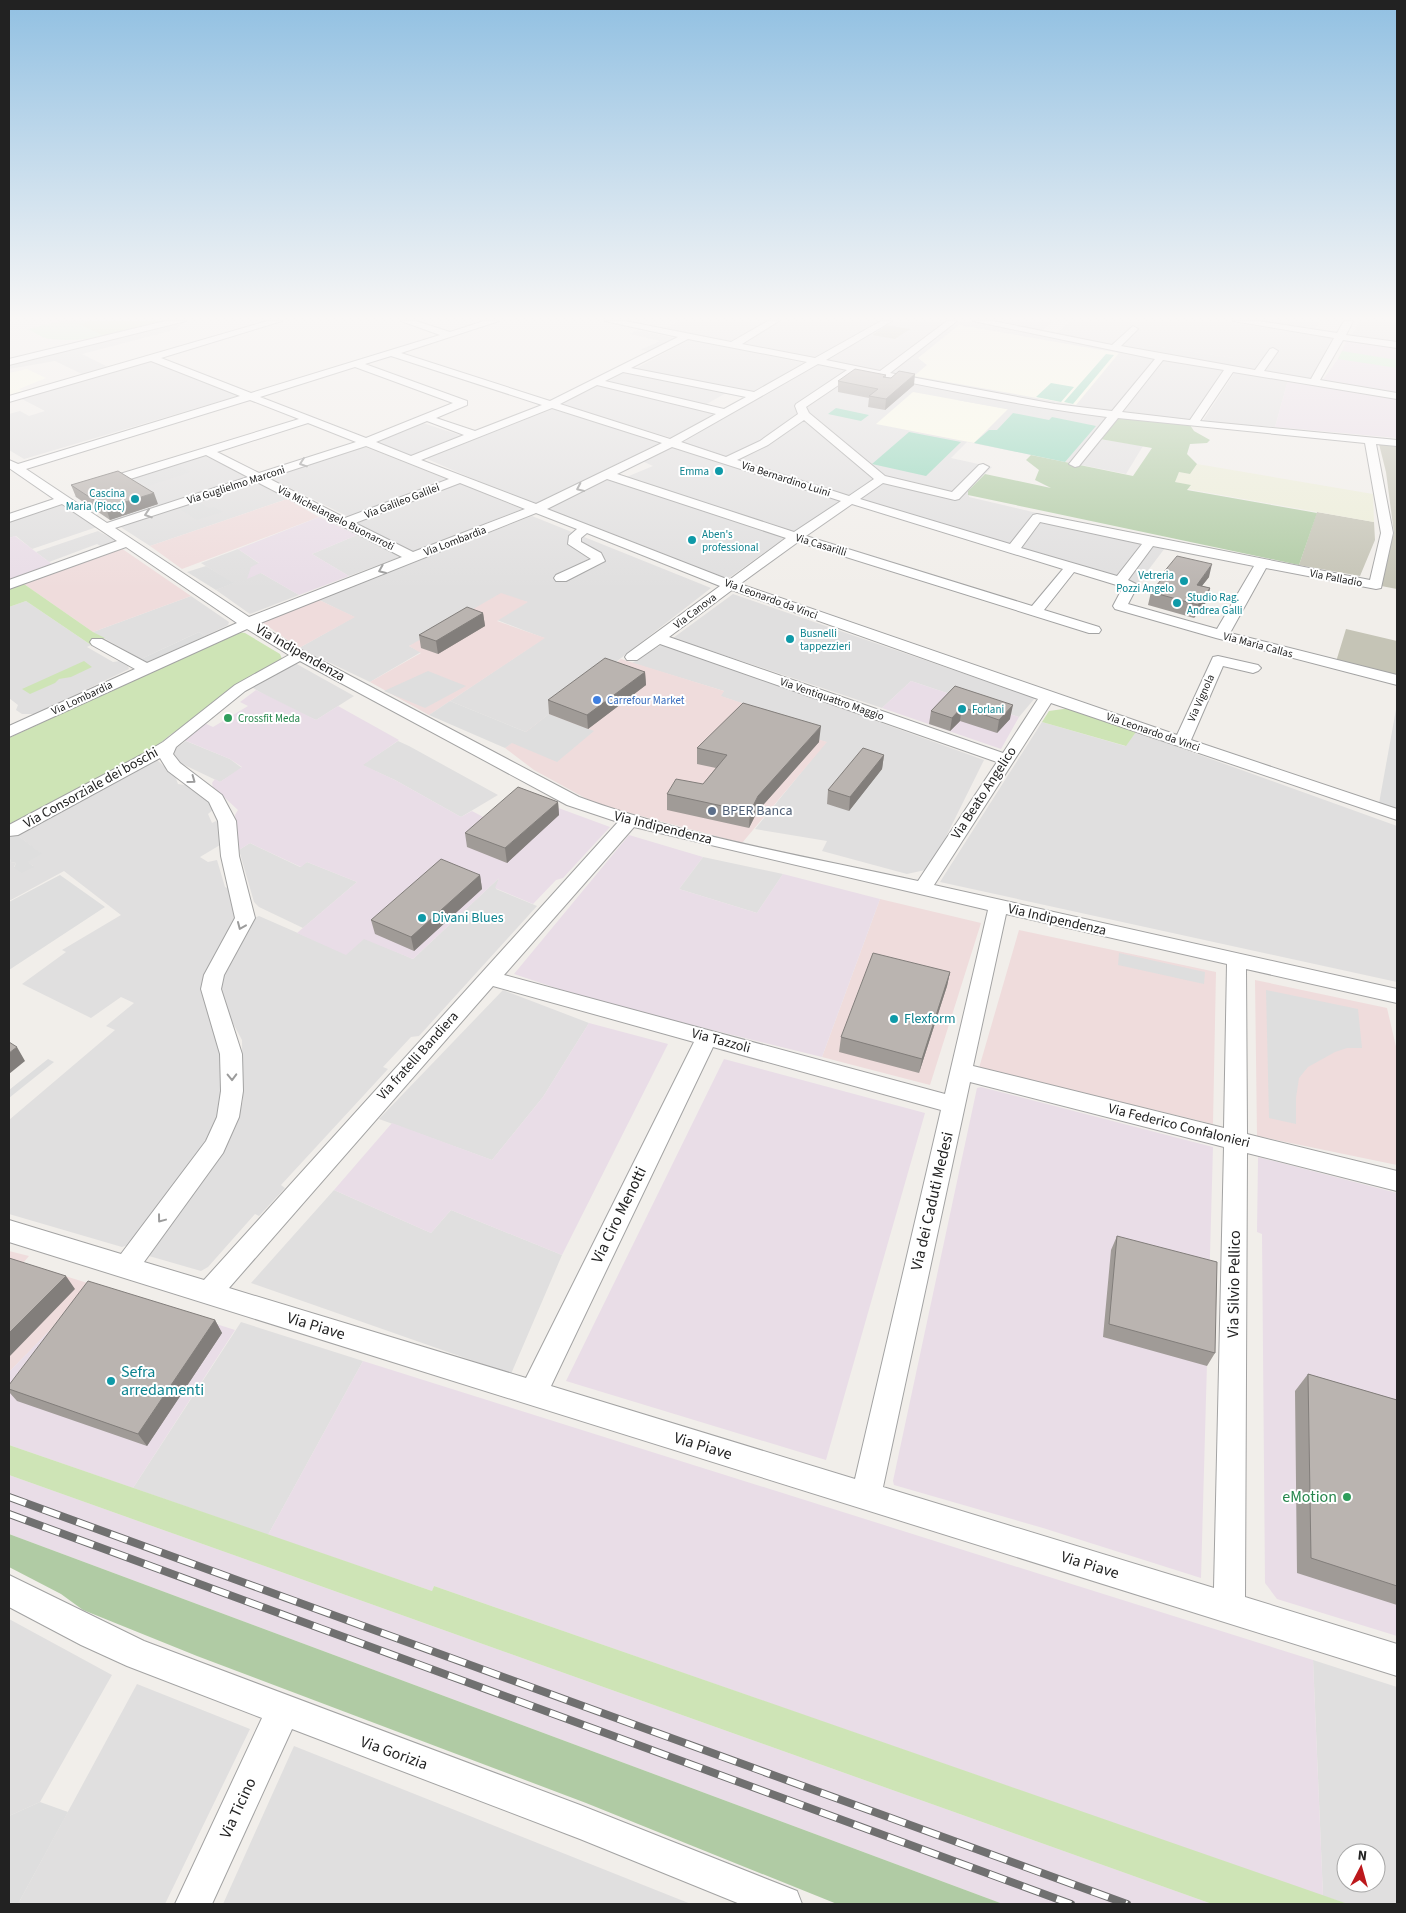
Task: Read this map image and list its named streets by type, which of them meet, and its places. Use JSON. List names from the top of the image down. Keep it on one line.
{"streets":{"street":["Via Bernardino Luini","Via Guglielmo Marconi","Via Galileo Galilei","Via Michelangelo Buonarroti","Via Lombardia","Via Casarilli","Via Palladio","Via Leonardo da Vinci","Via Canova","Via Maria Callas","Via Indipendenza","Via Vignola","Via Ventiquattro Maggio","Via Consorziale dei boschi","Via Beato Angelico","Via Tazzoli","Via fratelli Bandiera","Via Federico Confalonieri","Via dei Caduti Medesi","Via Ciro Menotti","Via Silvio Pellico","Via Piave","Via Gorizia","Via Ticino"]},"crossings":[["Via Bernardino Luini","Via Lombardia"],["Via Bernardino Luini","Via Canova"],["Via Bernardino Luini","Via Maria Callas"],["Via Guglielmo Marconi","Via Michelangelo Buonarroti"],["Via Guglielmo Marconi","Via Leonardo da Vinci"],["Via Guglielmo Marconi","Via Indipendenza"],["Via Galileo Galilei","Via Michelangelo Buonarroti"],["Via Galileo Galilei","Via Leonardo da Vinci"],["Via Michelangelo Buonarroti","Via Lombardia"],["Via Lombardia","Via Casarilli"],["Via Lombardia","Via Leonardo da Vinci"],["Via Lombardia","Via Indipendenza"],["Via Casarilli","Via Canova"],["Via Leonardo da Vinci","Via Canova"],["Via Leonardo da Vinci","Via Vignola"],["Via Leonardo da Vinci","Via Beato Angelico"],["Via Canova","Via Ventiquattro Maggio"],["Via Indipendenza","Via Consorziale dei boschi"],["Via Indipendenza","Via Beato Angelico"],["Via Indipendenza","Via fratelli Bandiera"],["Via Indipendenza","Via dei Caduti Medesi"],["Via Indipendenza","Via Silvio Pellico"],["Via Ventiquattro Maggio","Via Beato Angelico"],["Via Consorziale dei boschi","Via Piave"],["Via Tazzoli","Via fratelli Bandiera"],["Via Tazzoli","Via dei Caduti Medesi"],["Via Tazzoli","Via Ciro Menotti"],["Via fratelli Bandiera","Via Piave"],["Via Federico Confalonieri","Via dei Caduti Medesi"],["Via Federico Confalonieri","Via Silvio Pellico"],["Via dei Caduti Medesi","Via Piave"],["Via Ciro Menotti","Via Piave"],["Via Silvio Pellico","Via Piave"],["Via Gorizia","Via Ticino"]],"one_way":["Via Consorziale dei boschi"],"places":["Emma","Cascina Maria (Piocc)","Aben's professional","Vetreria Pozzi Angelo","Studio Rag. Andrea Galli","Busnelli tappezzieri","Carrefour Market","Forlani","Crossfit Meda","BPER Banca","Divani Blues","Flexform","Sefra arredamenti","eMotion"],"north":"top"}
